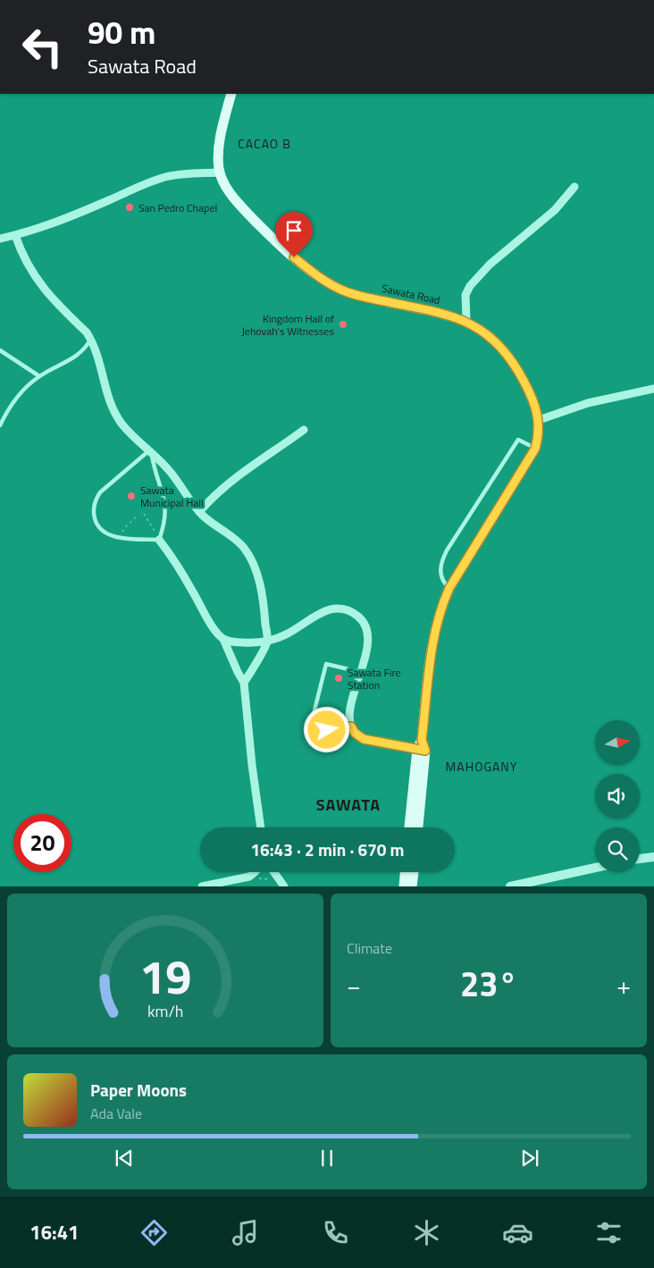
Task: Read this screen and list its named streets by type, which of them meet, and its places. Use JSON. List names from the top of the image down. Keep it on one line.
{"streets":{"main road":["Sawata Road"]},"districts":["CACAO B","MAHOGANY","SAWATA"],"places":["San Pedro Chapel","Kingdom Hall of Jehovah's Witnesses","Sawata Municipal Hall","Sawata Fire Station"],"north":"right","page":{"turn":["90 m","Sawata Road"],"limit":"20","trip":"16:43 · 2 min · 670 m","tile":"Climate","heat":["−","23°","+"],"song":["Paper Moons","Ada Vale"],"tabs":"16:41","gauge":["19","km/h"]}}
